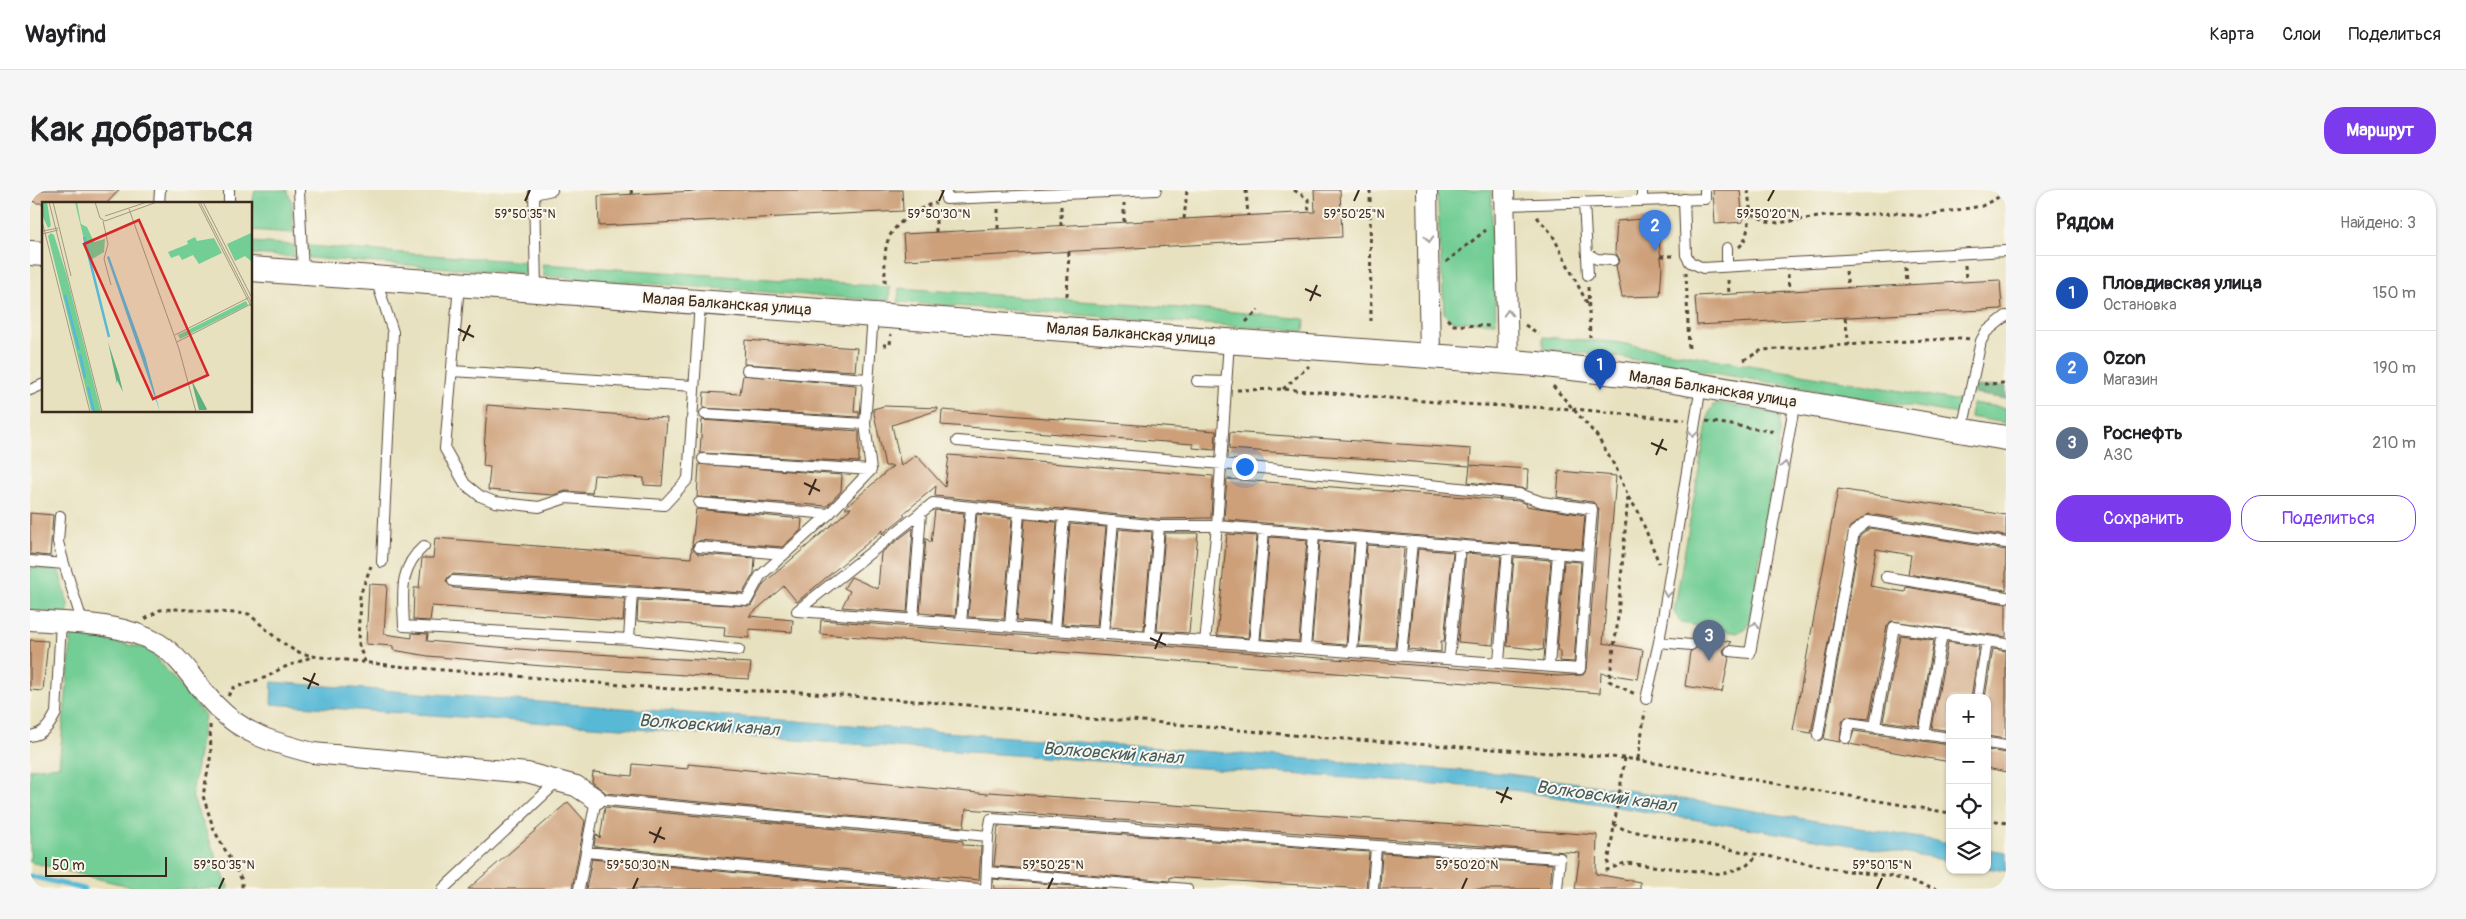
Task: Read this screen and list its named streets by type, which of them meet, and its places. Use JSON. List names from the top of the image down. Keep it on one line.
{"streets":{"street":["Малая Балканская улица"]},"water":["Волковский канал"],"scale_bar":"50 m","page":{"header":"Wayfind","nav":["Карта","Слои","Поделиться"],"buttons":["Маршрут",["Сохранить","Поделиться"]],"title":"Как добраться","heading":["Рядом","Найдено: 3"],"pins":["2","1","3"],"list":[{"mark":"1","name":"Пловдивская улица","note":"Остановка","value":"150 m"},{"mark":"2","name":"Ozon","note":"Магазин","value":"190 m"},{"mark":"3","name":"Роснефть","note":"АЗС","value":"210 m"}],"map_buttons":["+","−"],"scale":"50 m"},"coordinates":["59°50'35\"N","59°50'30\"N","59°50'25\"N","59°50'20\"N","59°50'15\"N"]}
